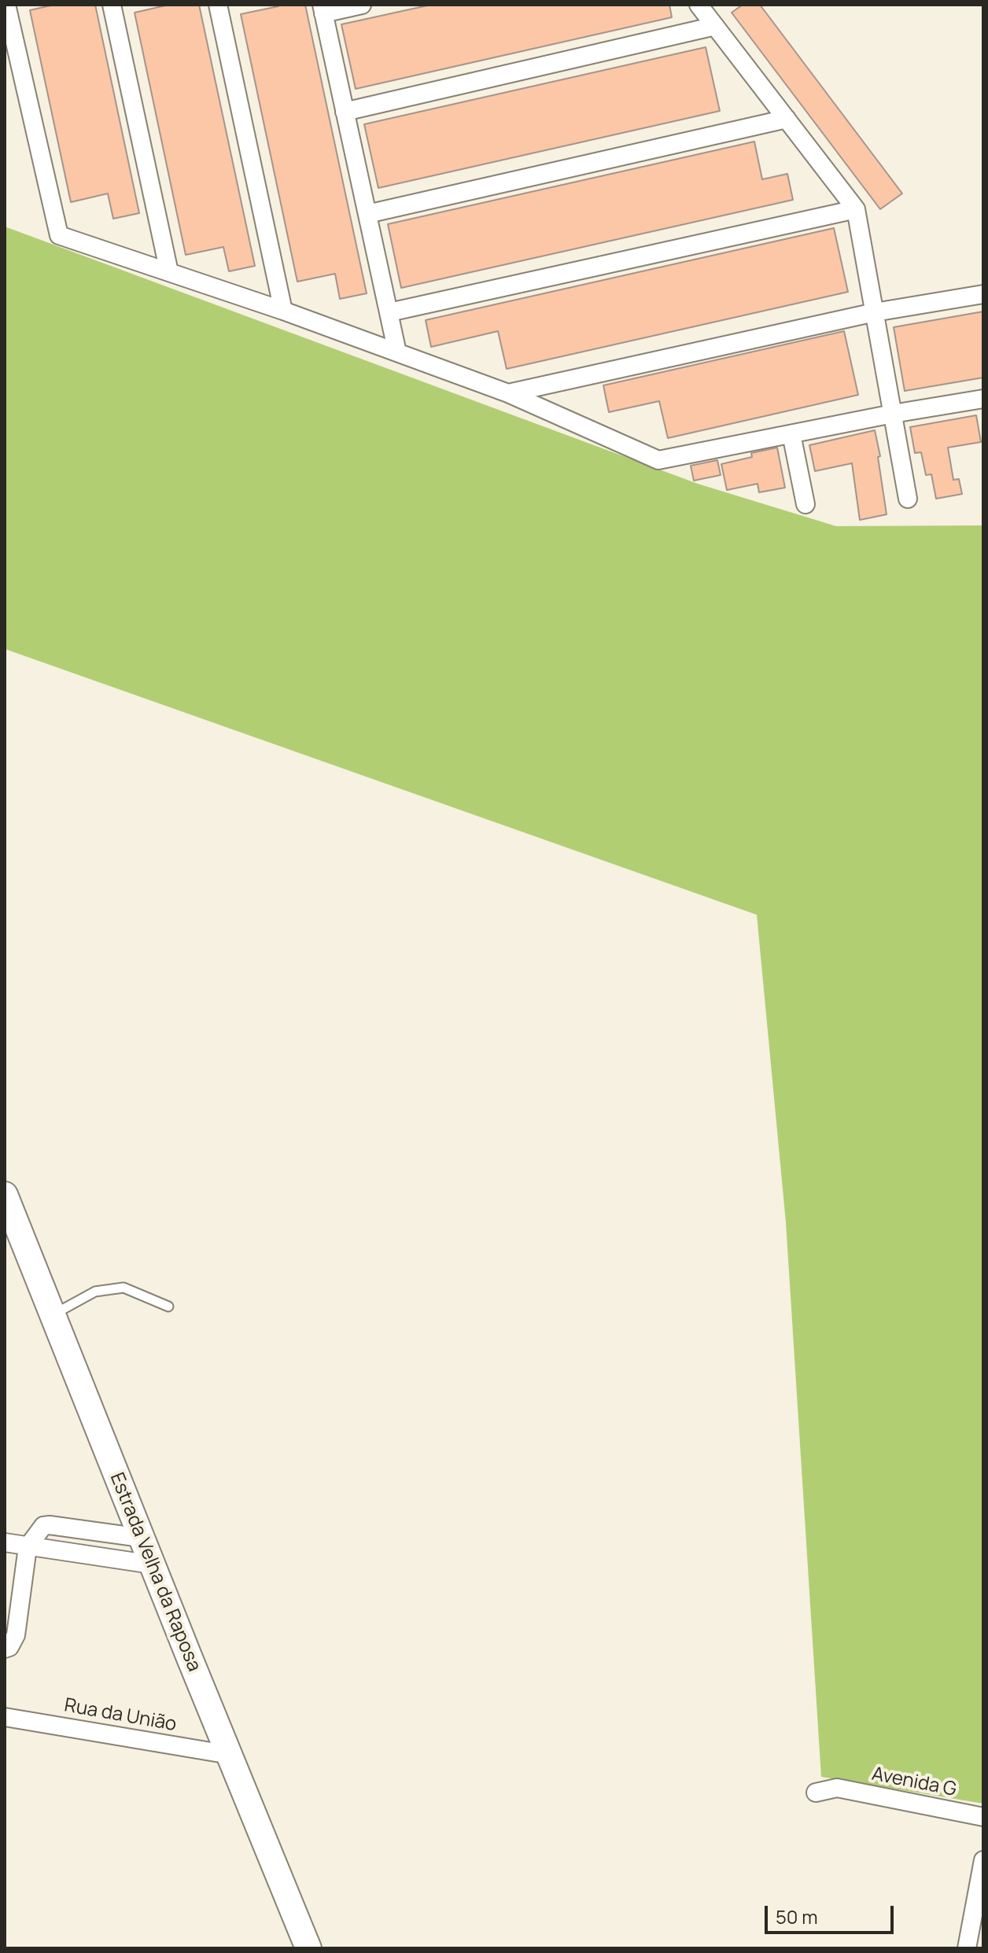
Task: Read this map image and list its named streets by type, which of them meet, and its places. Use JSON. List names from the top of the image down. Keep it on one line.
{"streets":{"street":["Estrada Velha da Raposa","Rua da União","Avenida G"]},"crossings":[["Estrada Velha da Raposa","Rua da União"]],"scale_bar":"50 m"}
